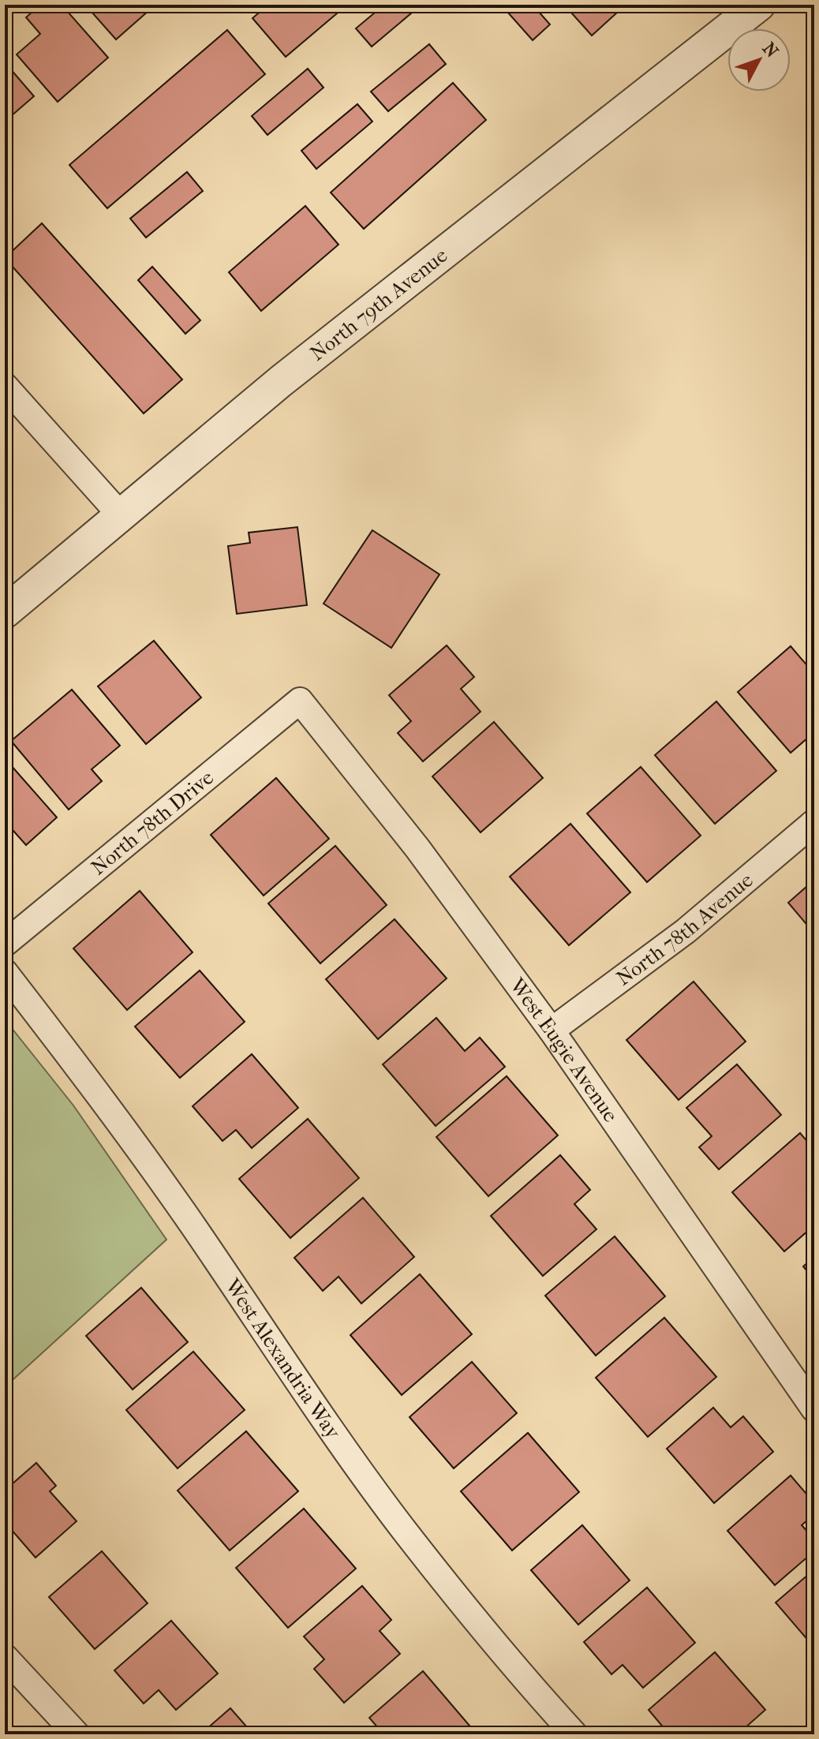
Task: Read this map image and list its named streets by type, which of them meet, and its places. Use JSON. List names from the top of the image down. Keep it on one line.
{"streets":{"street":["North 79th Avenue","North 78th Drive","North 78th Avenue","West Eugie Avenue","West Alexandria Way"]},"crossings":[["North 78th Drive","West Eugie Avenue"],["North 78th Avenue","West Eugie Avenue"]],"north":"top right"}
